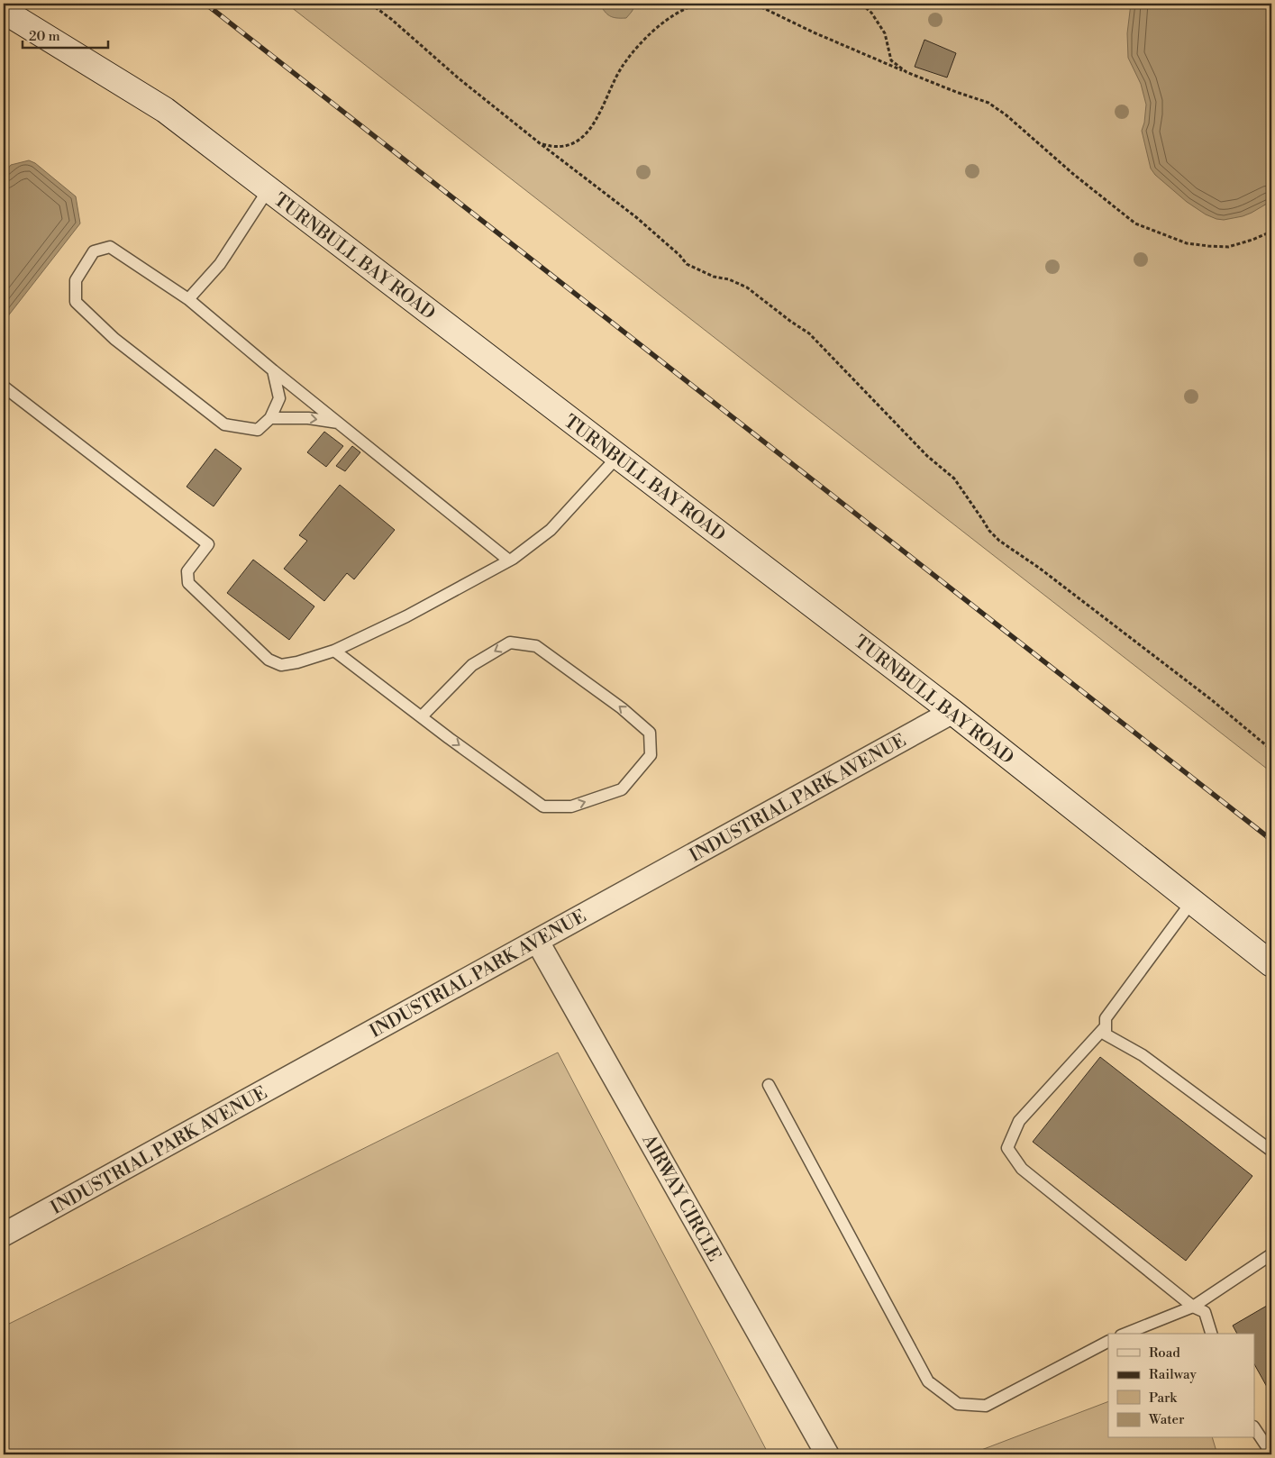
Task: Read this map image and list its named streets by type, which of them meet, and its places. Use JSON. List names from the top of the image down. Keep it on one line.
{"streets":{"street":["TURNBULL BAY ROAD","INDUSTRIAL PARK AVENUE","AIRWAY CIRCLE"]},"crossings":[["TURNBULL BAY ROAD","INDUSTRIAL PARK AVENUE"],["INDUSTRIAL PARK AVENUE","AIRWAY CIRCLE"]],"legend":["Road","Railway","Park","Water"],"scale_bar":"20 m"}
